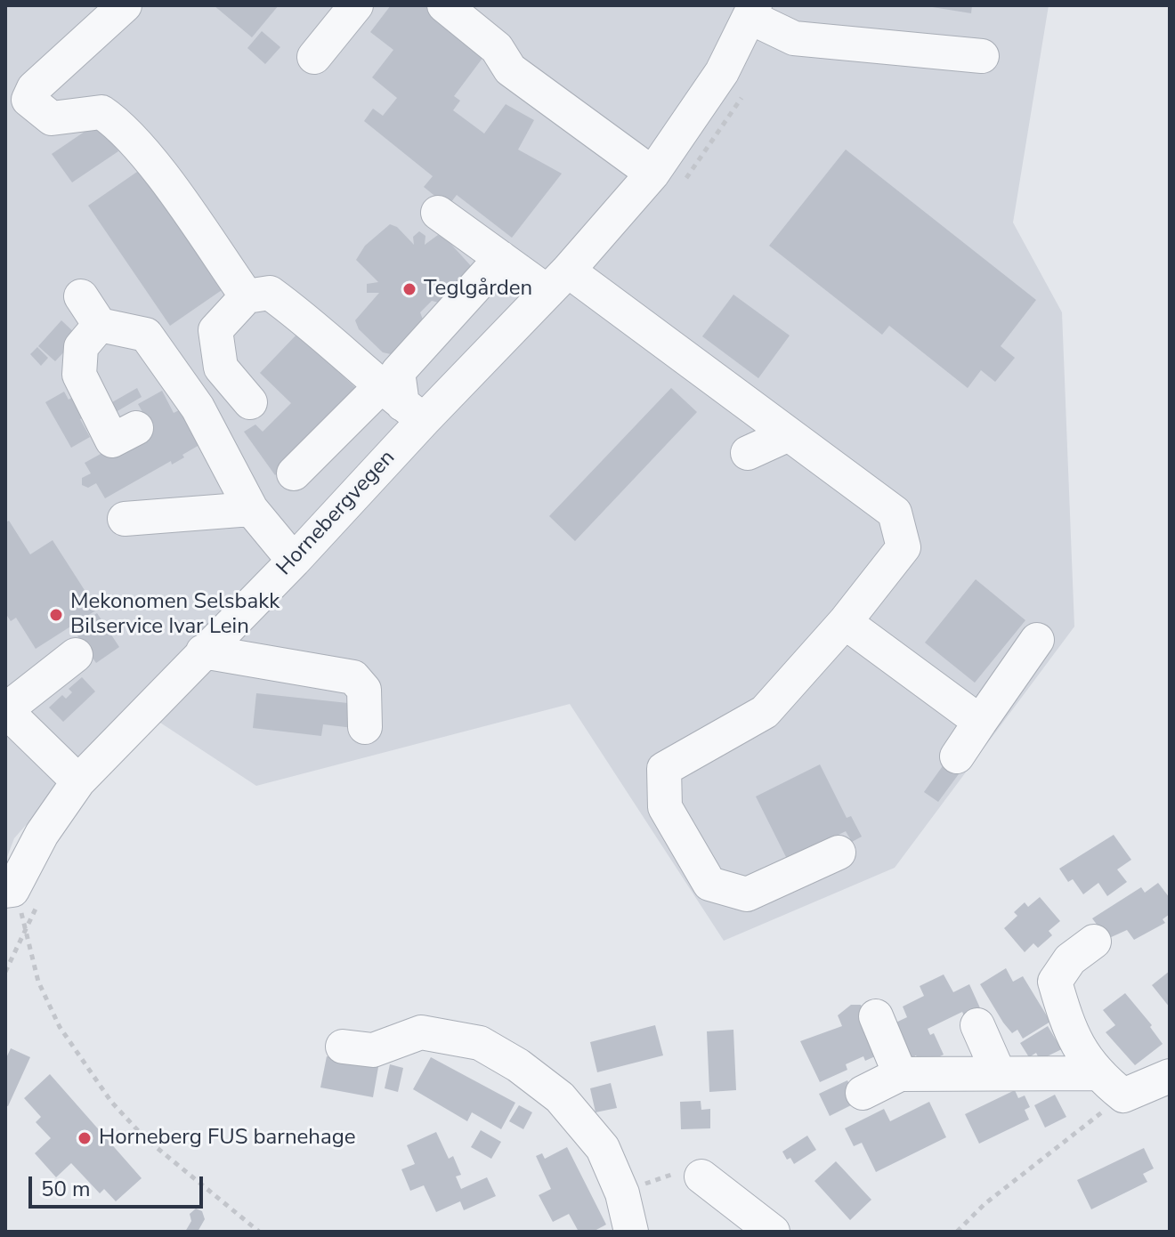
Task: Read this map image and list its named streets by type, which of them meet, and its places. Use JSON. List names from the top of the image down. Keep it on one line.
{"streets":{"street":["Hornebergvegen"]},"places":["Teglgården","Mekonomen Selsbakk Bilservice Ivar Lein","Horneberg FUS barnehage"],"scale_bar":"50 m"}
